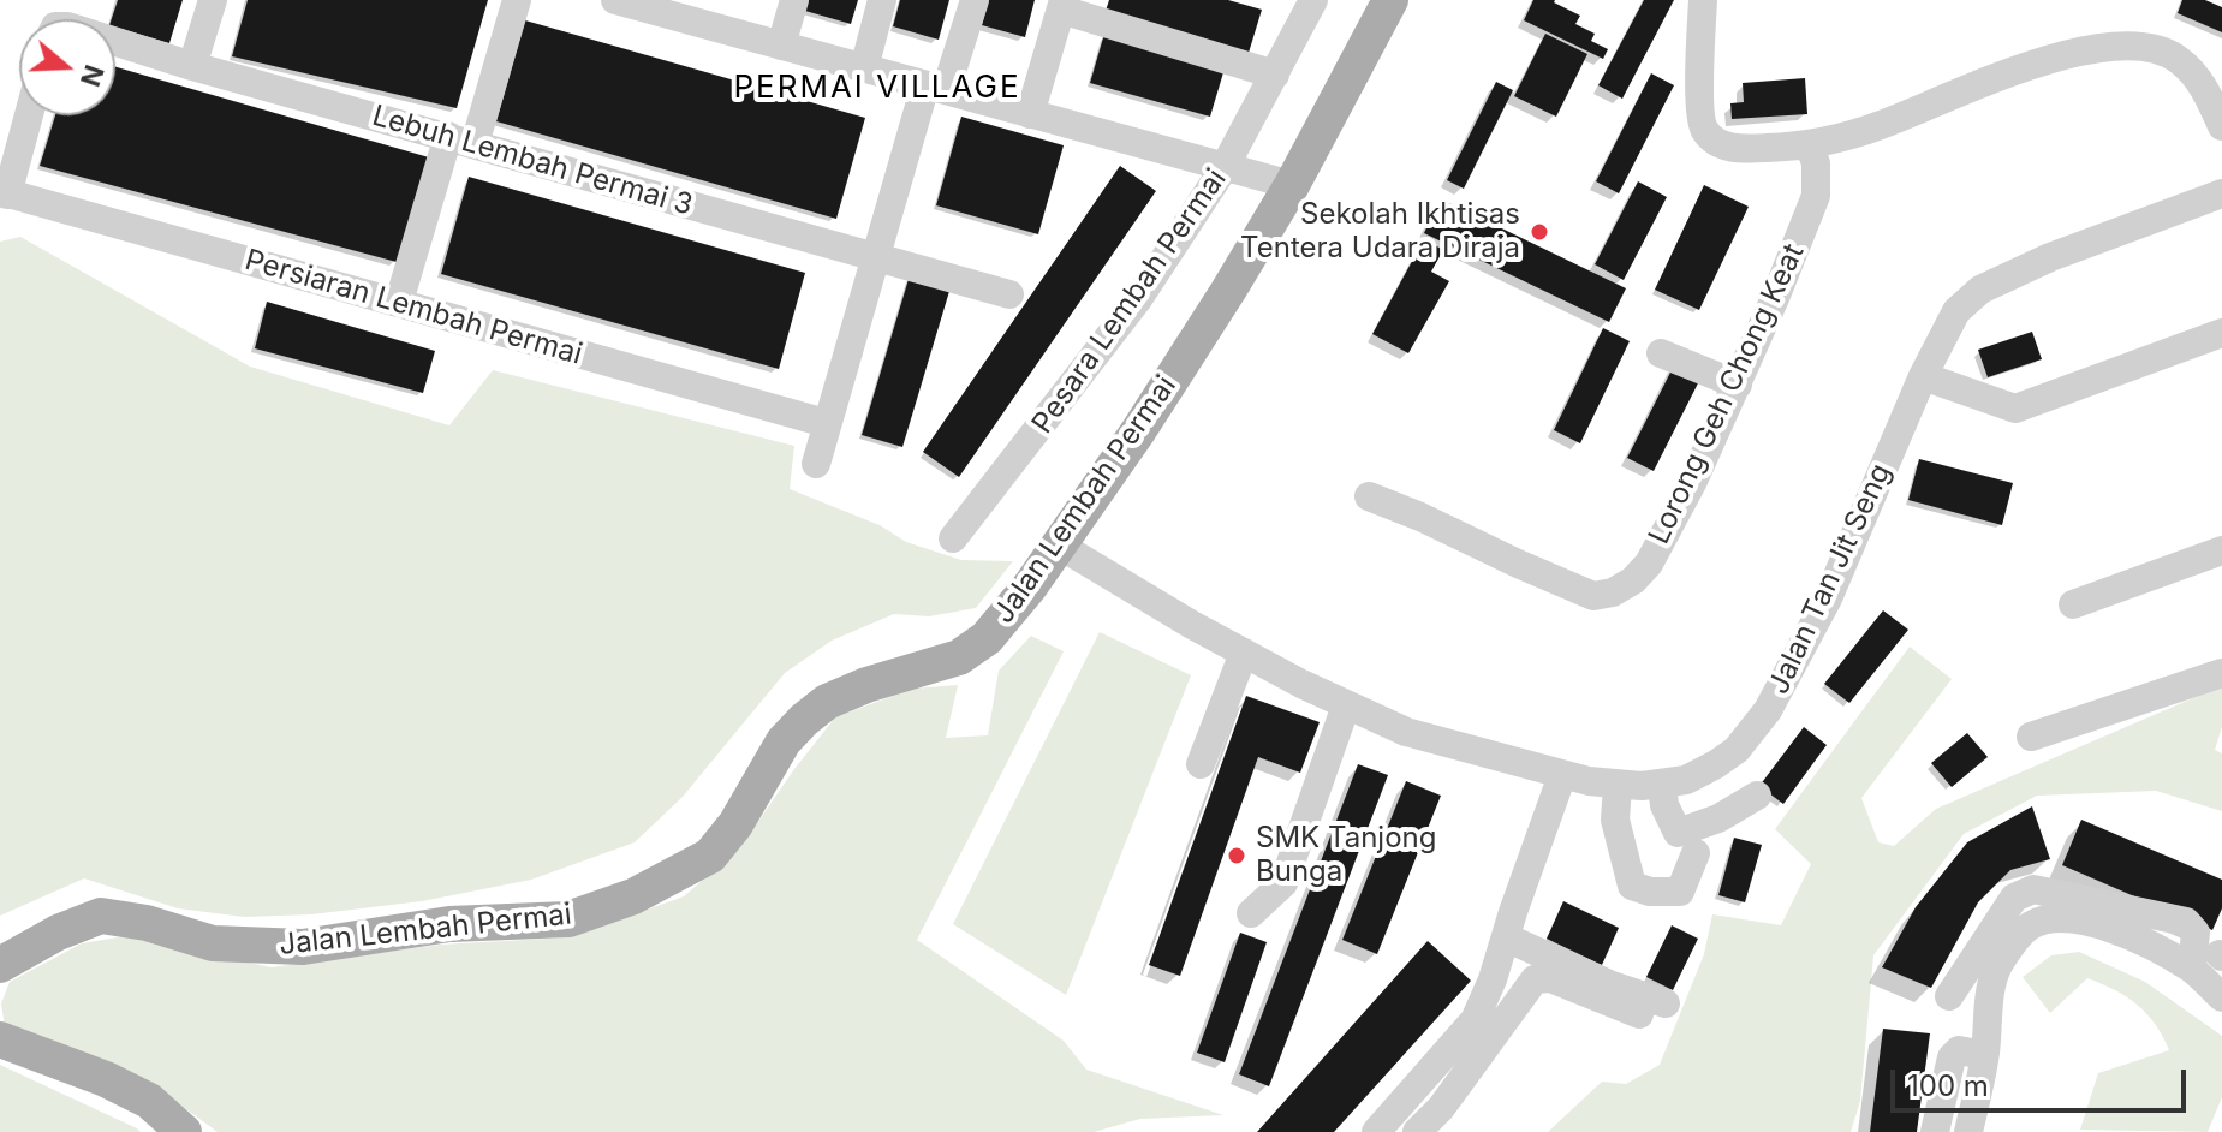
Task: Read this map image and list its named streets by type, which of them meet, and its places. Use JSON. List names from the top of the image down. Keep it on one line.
{"streets":{"main road":["Jalan Lembah Permai"],"street":["Lebuh Lembah Permai 3","Pesara Lembah Permai","Persiaran Lembah Permai","Lorong Geh Chong Keat","Jalan Tan Jit Seng"]},"crossings":[["Jalan Lembah Permai","Jalan Tan Jit Seng"]],"districts":["PERMAI VILLAGE"],"places":["Sekolah Ikhtisas Tentera Udara Diraja","SMK Tanjong Bunga"],"scale_bar":"100 m","north":"right"}
